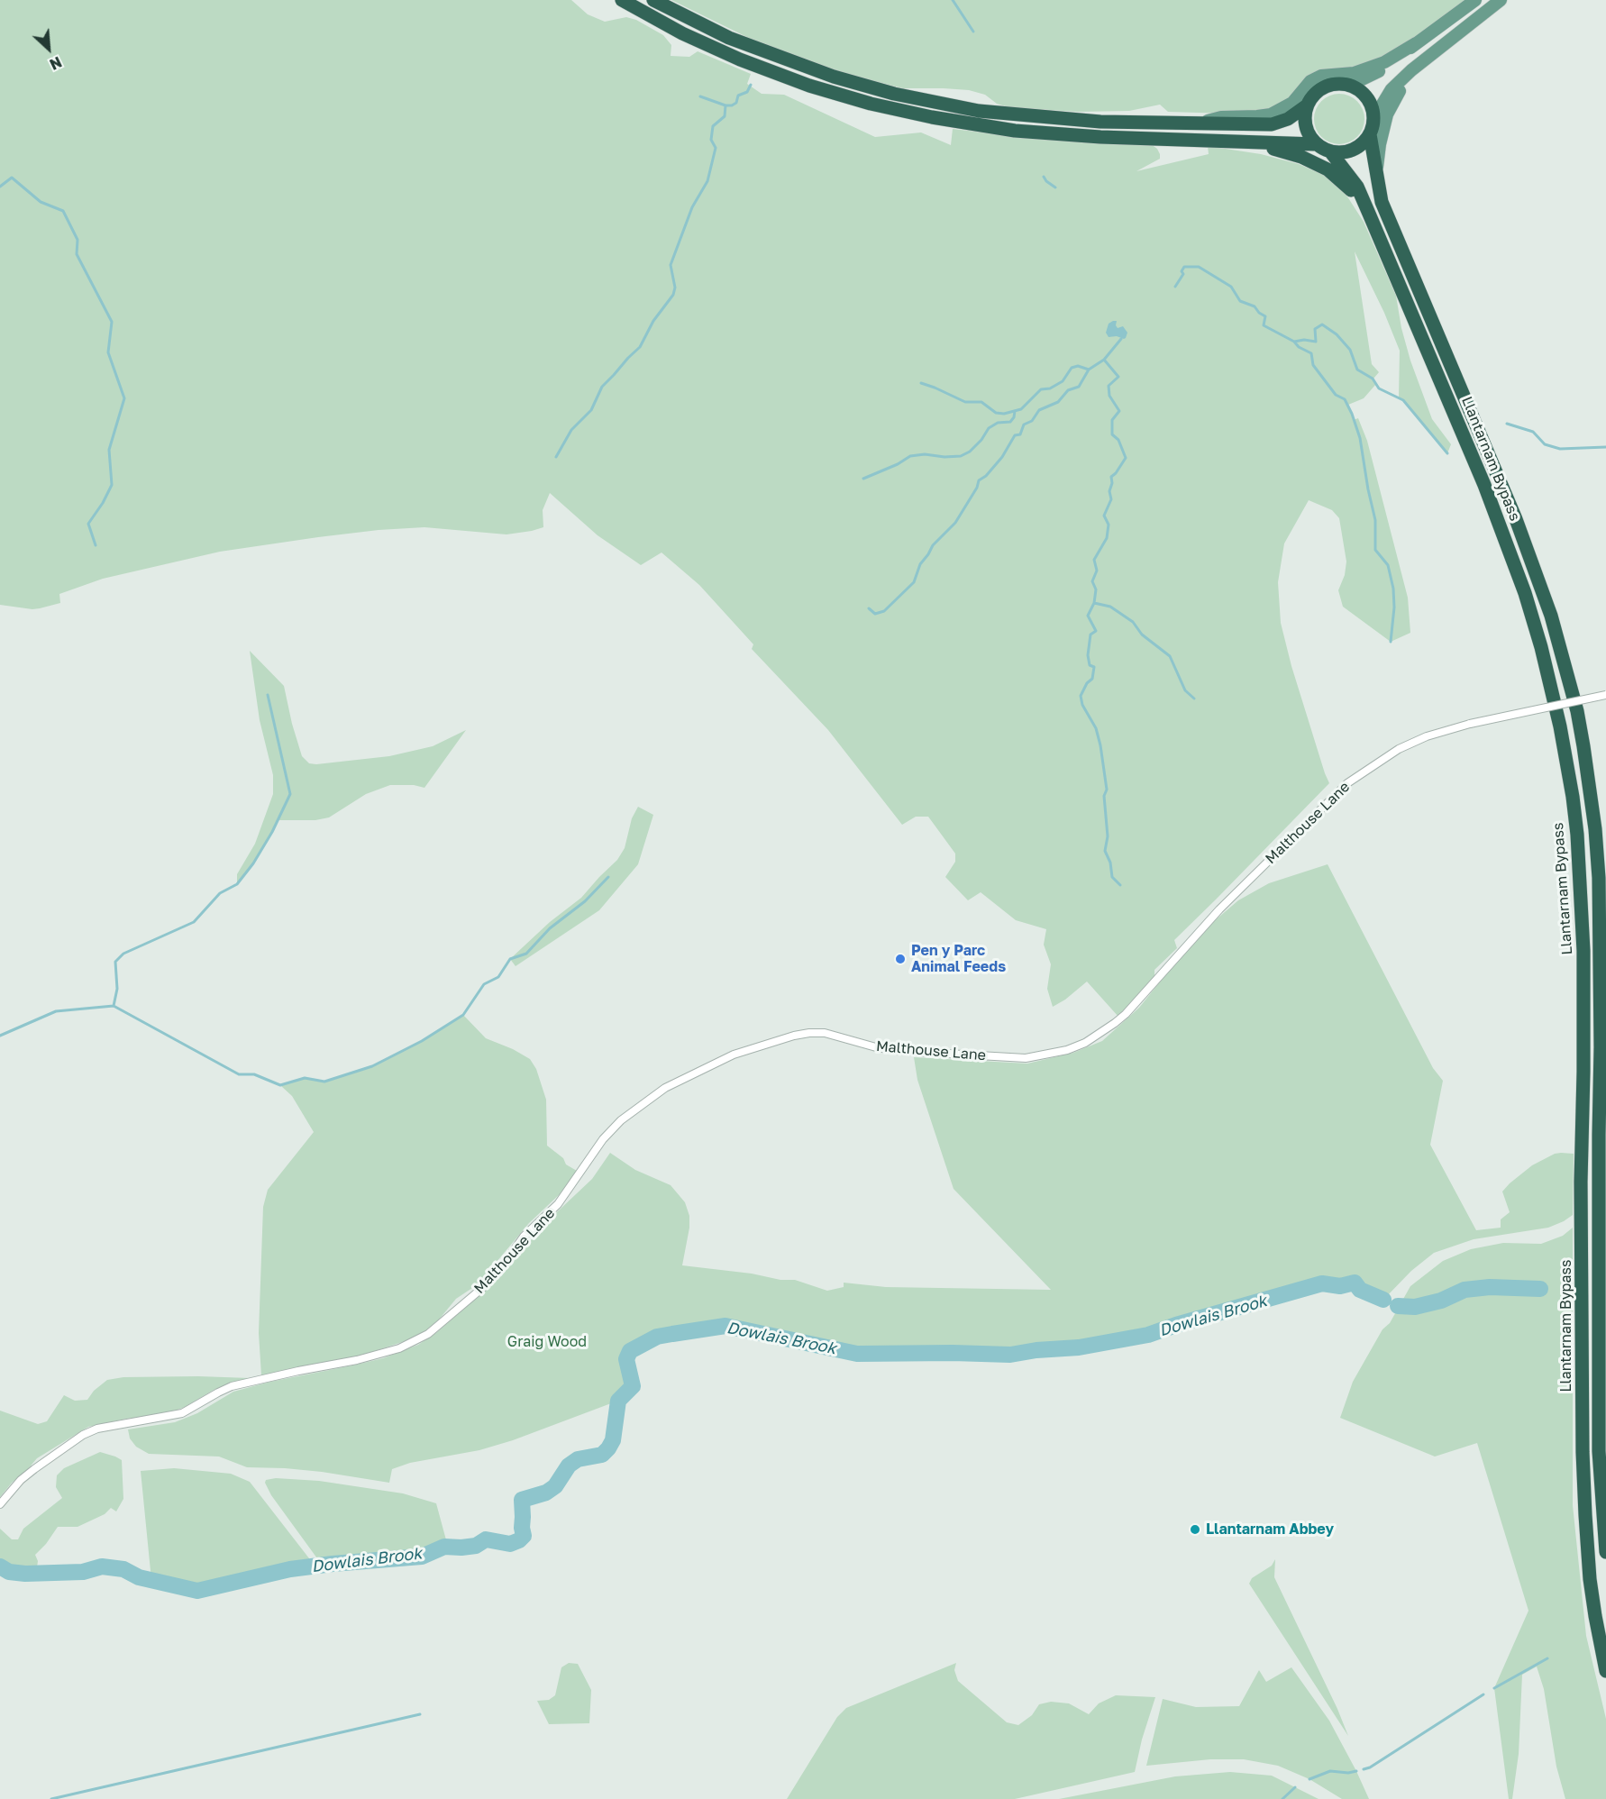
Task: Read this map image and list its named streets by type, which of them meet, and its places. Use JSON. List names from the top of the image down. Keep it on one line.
{"streets":{"highway":["Llantarnam Bypass"],"street":["Malthouse Lane"]},"water":["Dowlais Brook"],"parks":["Graig Wood"],"places":["Pen y Parc Animal Feeds","Llantarnam Abbey"],"north":"bottom right"}
